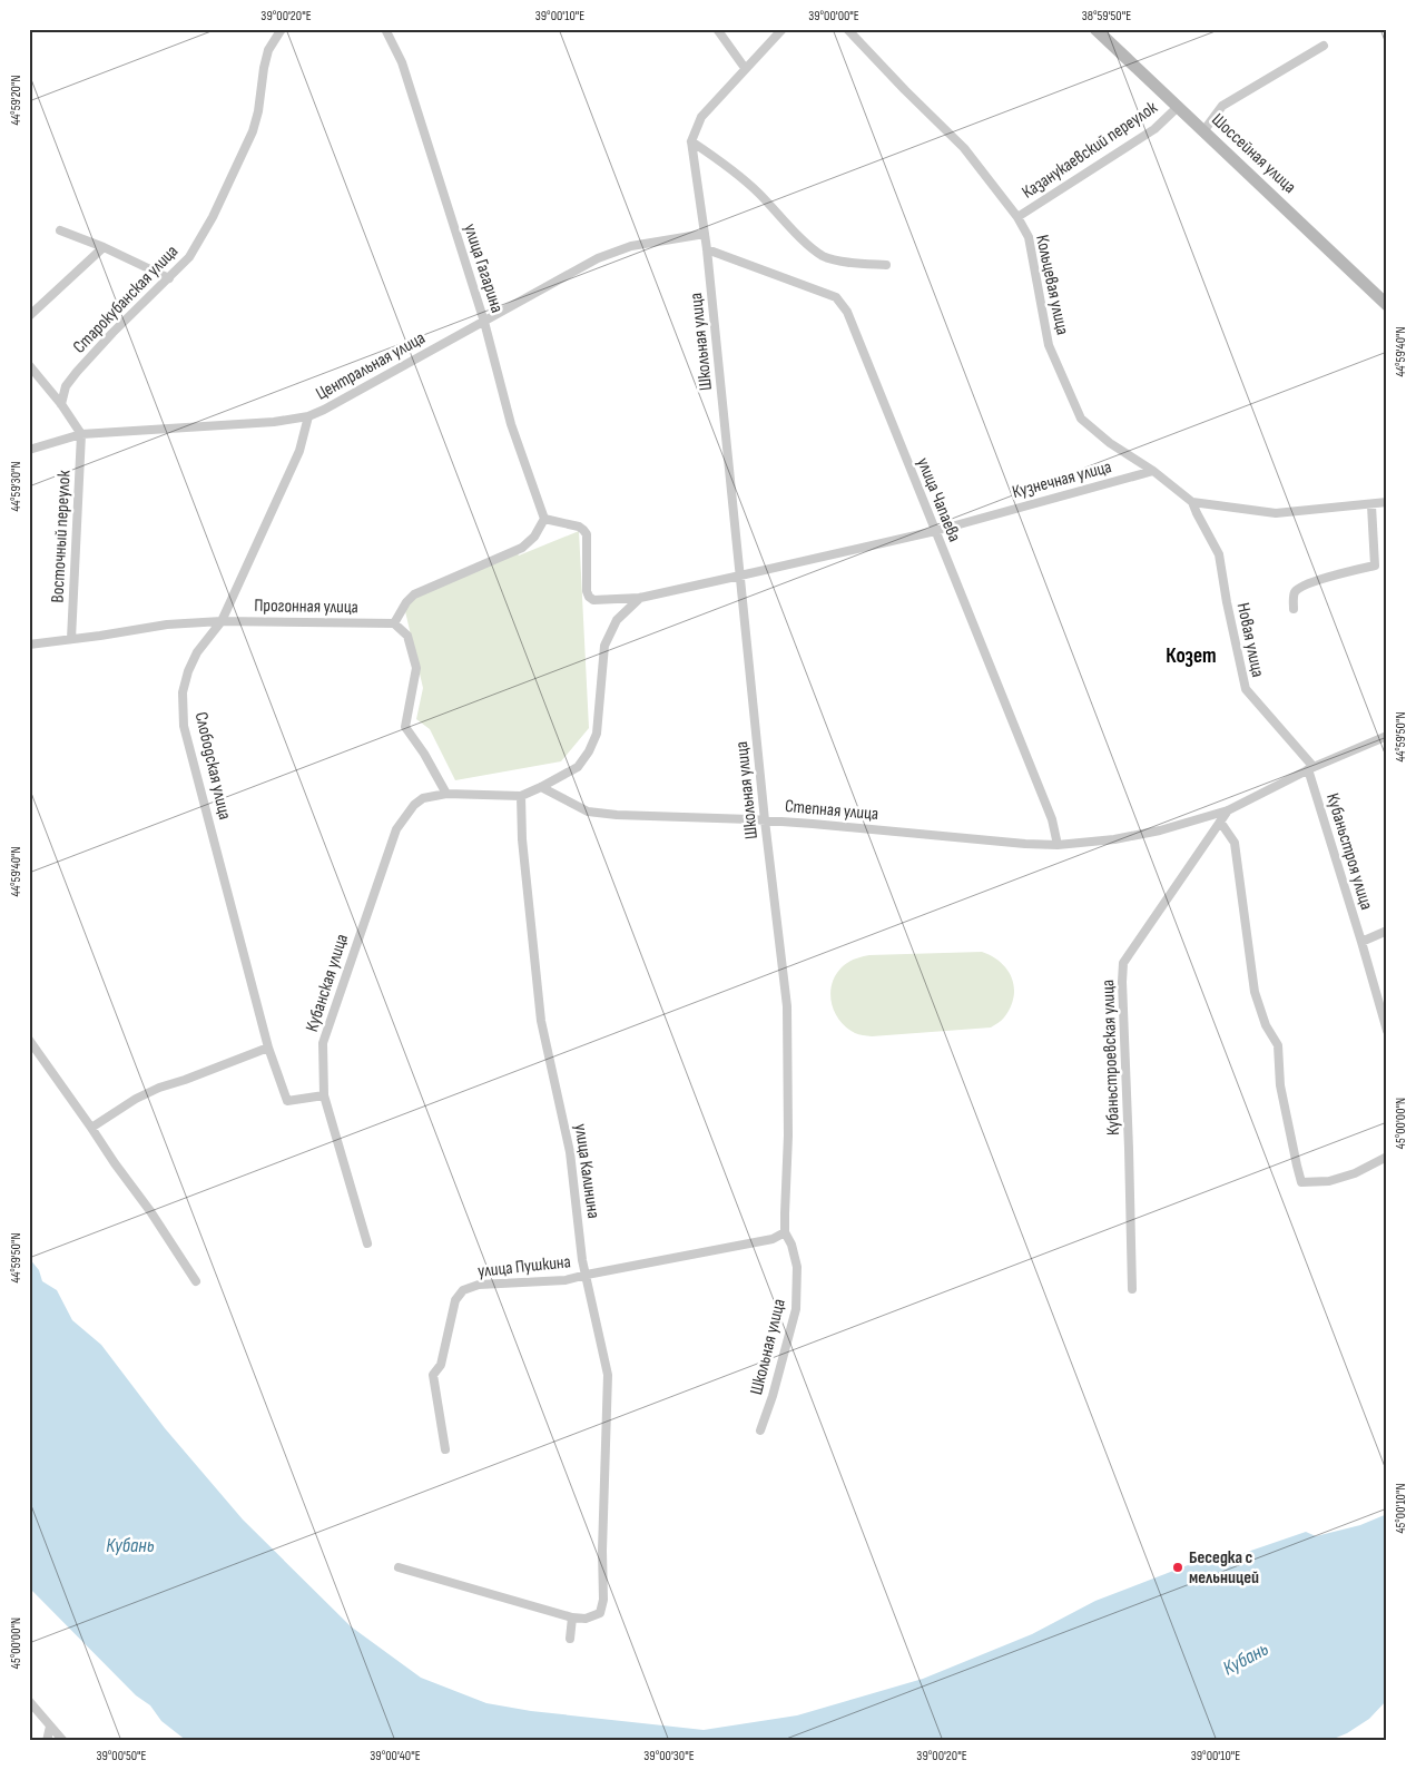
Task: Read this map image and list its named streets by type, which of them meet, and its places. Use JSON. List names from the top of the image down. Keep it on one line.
{"streets":{"street":["Казанукаевский переулок","Шоссейная улица","улица Гагарина","Кольцевая улица","Старокубанская улица","Школьная улица","Центральная улица","Кузнечная улица","улица Чапаева","Восточный переулок","Прогонная улица","Новая улица","Слободская улица","Степная улица","Кубаньстроя улица","Кубанская улица","Кубаньстроевская улица","улица Калинина","улица Пушкина"]},"crossings":[["Казанукаевский переулок","Шоссейная улица"],["Казанукаевский переулок","Кольцевая улица"],["улица Гагарина","Центральная улица"],["улица Гагарина","Кузнечная улица"],["Кольцевая улица","Кузнечная улица"],["Школьная улица","Центральная улица"],["Школьная улица","Кузнечная улица"],["Школьная улица","улица Чапаева"],["Школьная улица","Степная улица"],["Школьная улица","улица Пушкина"],["Центральная улица","Восточный переулок"],["Центральная улица","Слободская улица"],["Кузнечная улица","улица Чапаева"],["улица Чапаева","Степная улица"],["Восточный переулок","Прогонная улица"],["Прогонная улица","Слободская улица"],["Новая улица","Степная улица"],["Новая улица","Кубаньстроя улица"],["Слободская улица","Кубанская улица"],["Степная улица","Кубаньстроя улица"],["Степная улица","Кубаньстроевская улица"],["Кубанская улица","улица Калинина"],["улица Калинина","улица Пушкина"]],"districts":["Козет"],"water":["Кубань"],"places":["Беседка с мельницей"],"coordinates":["39°00'20\"E","39°00'10\"E","39°00'00\"E","38°59'50\"E","44°59'20\"N","44°59'40\"N","44°59'30\"N","44°59'50\"N","45°00'00\"N","45°00'10\"N","39°00'50\"E","39°00'40\"E","39°00'30\"E"]}
